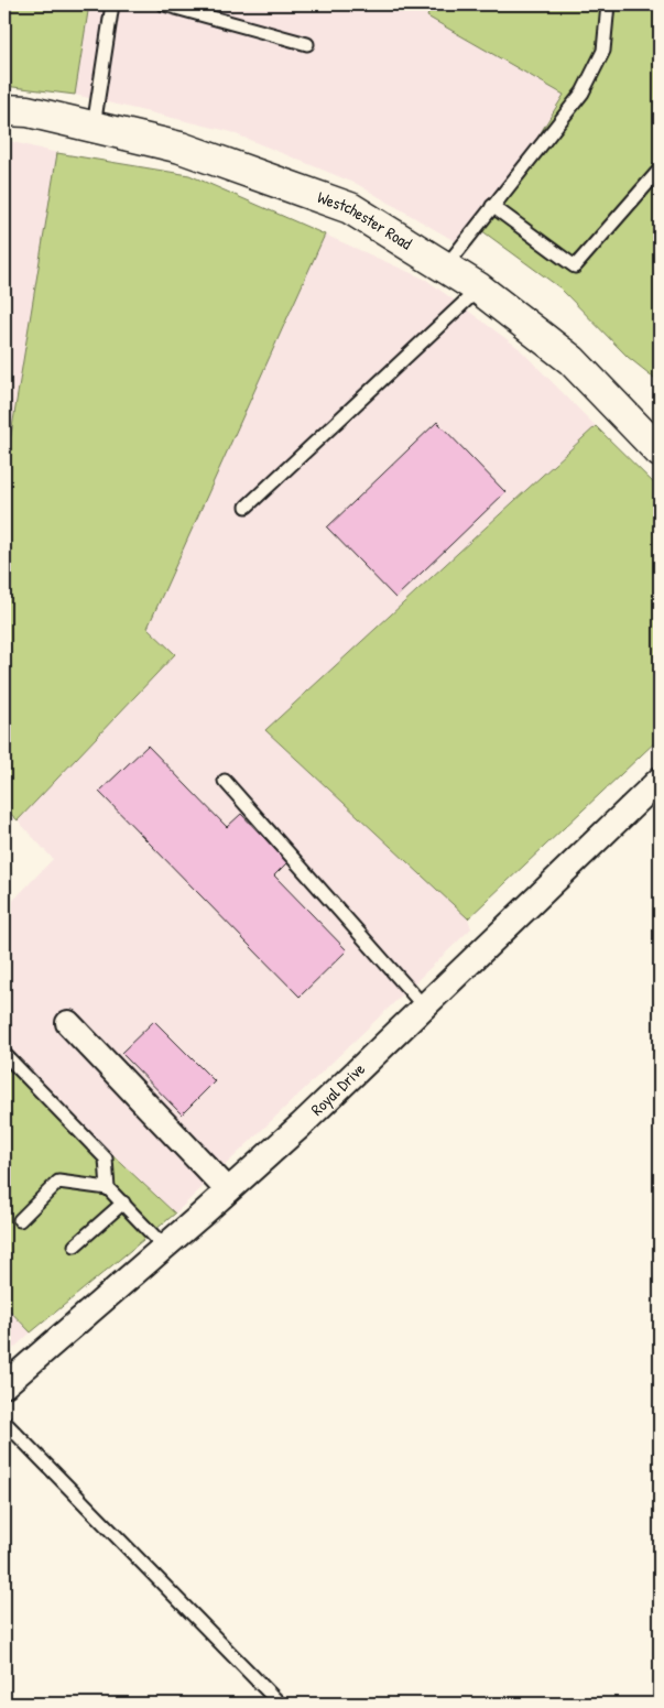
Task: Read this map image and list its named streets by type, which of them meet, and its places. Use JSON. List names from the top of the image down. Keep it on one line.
{"streets":{"street":["Westchester Road","Royal Drive"]}}
